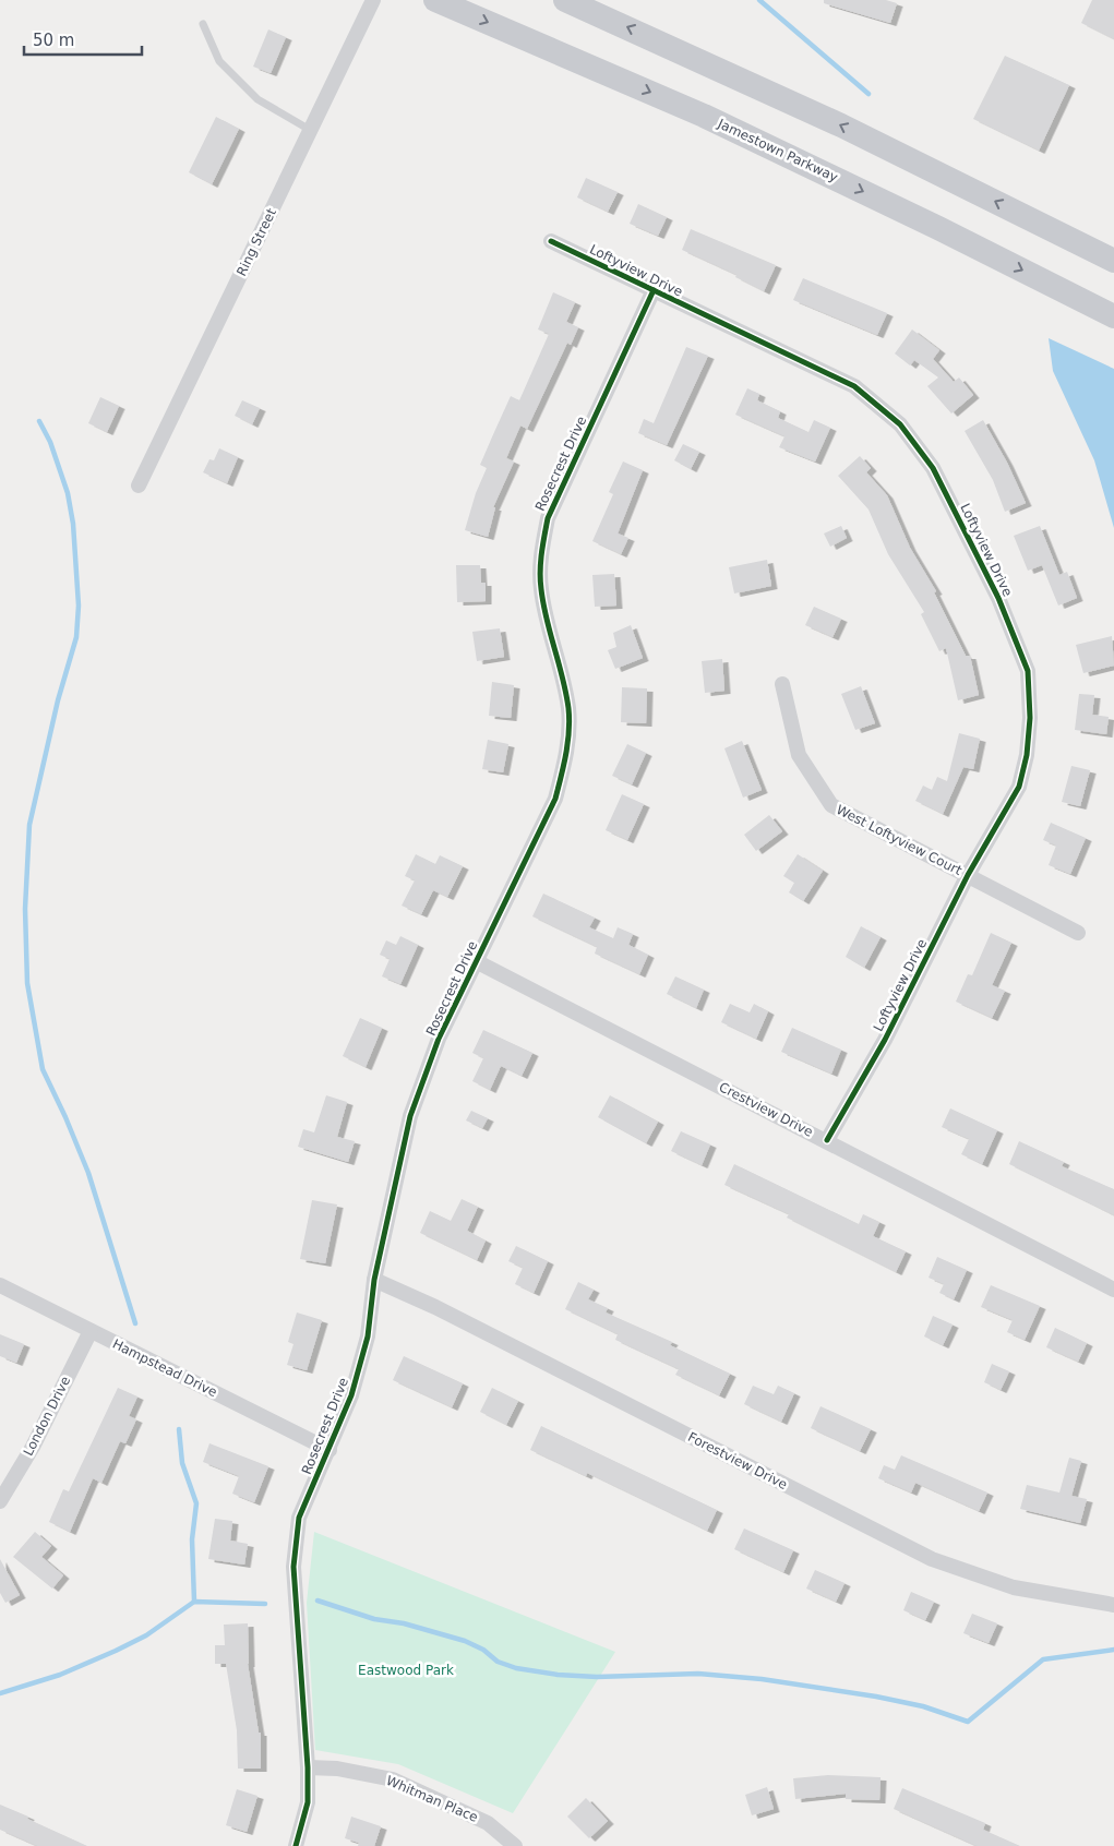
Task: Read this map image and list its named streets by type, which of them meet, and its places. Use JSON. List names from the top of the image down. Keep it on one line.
{"streets":{"main road":["Jamestown Parkway"],"street":["Ring Street","Loftyview Drive","Rosecrest Drive","West Loftyview Court","Crestview Drive","Hampstead Drive","London Drive","Forestview Drive","Whitman Place"]},"crossings":[["Loftyview Drive","Rosecrest Drive"],["Loftyview Drive","West Loftyview Court"],["Loftyview Drive","Crestview Drive"],["Rosecrest Drive","Crestview Drive"],["Rosecrest Drive","Hampstead Drive"],["Rosecrest Drive","Forestview Drive"],["Rosecrest Drive","Whitman Place"],["Hampstead Drive","London Drive"]],"parks":["Eastwood Park"],"scale_bar":"50 m"}
